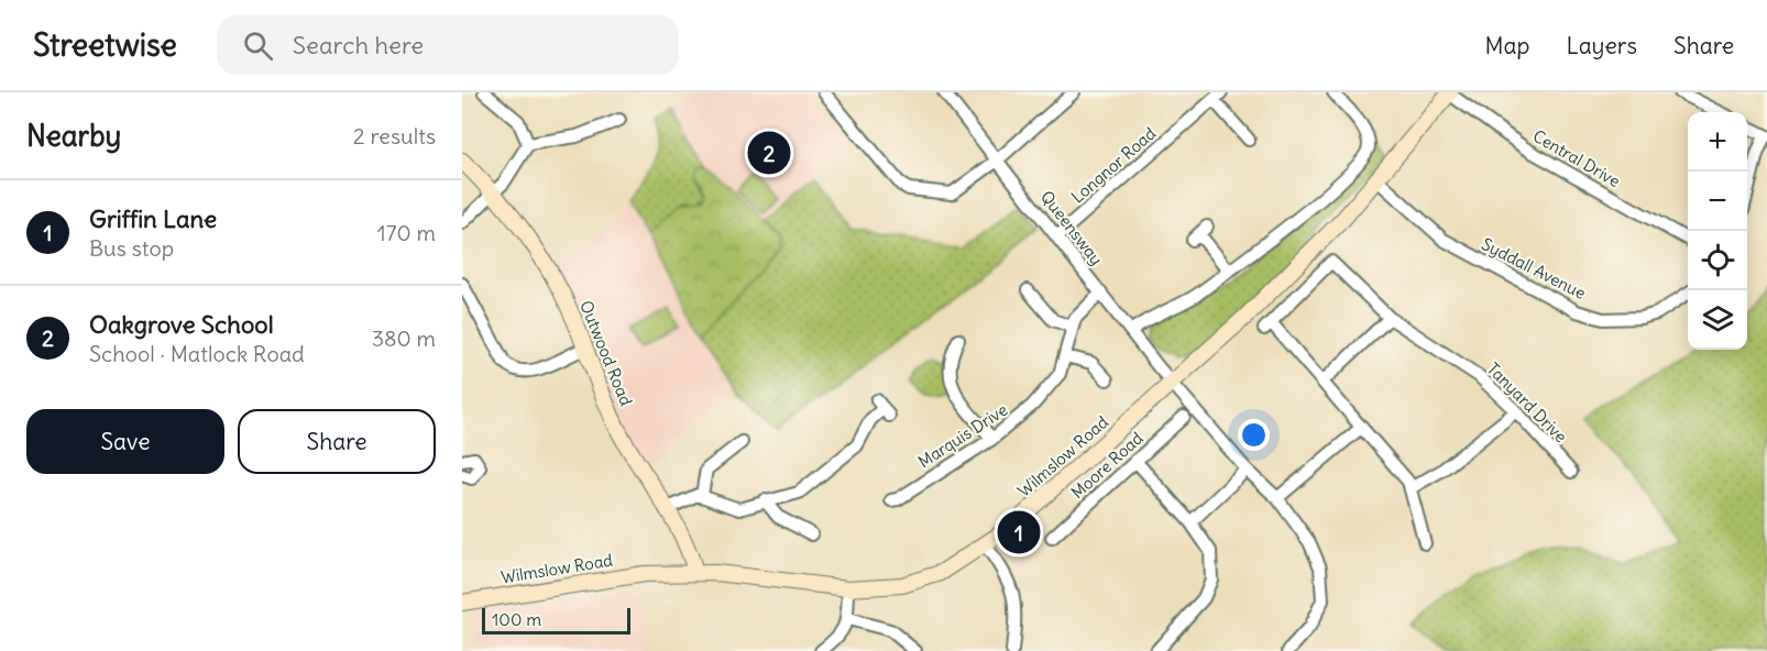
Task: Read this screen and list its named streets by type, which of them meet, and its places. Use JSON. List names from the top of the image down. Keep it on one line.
{"streets":{"main road":["Outwood Road","Wilmslow Road"],"street":["Central Drive","Longnor Road","Queensway","Syddall Avenue","Tanyard Drive","Marquis Drive","Moore Road"]},"crossings":[["Central Drive","Wilmslow Road"],["Longnor Road","Queensway"],["Queensway","Marquis Drive"],["Queensway","Wilmslow Road"],["Syddall Avenue","Wilmslow Road"],["Outwood Road","Wilmslow Road"]],"scale_bar":"100 m","page":{"header":"Streetwise","search":"Search here","nav":["Map","Layers","Share"],"heading":["Nearby","2 results"],"map_buttons":["+","−"],"pins":["2","1"],"list":[{"mark":"1","name":"Griffin Lane","note":"Bus stop","value":"170 m"},{"mark":"2","name":"Oakgrove School","note":"School · Matlock Road","value":"380 m"}],"buttons":["Save","Share"],"scale":"100 m"}}
